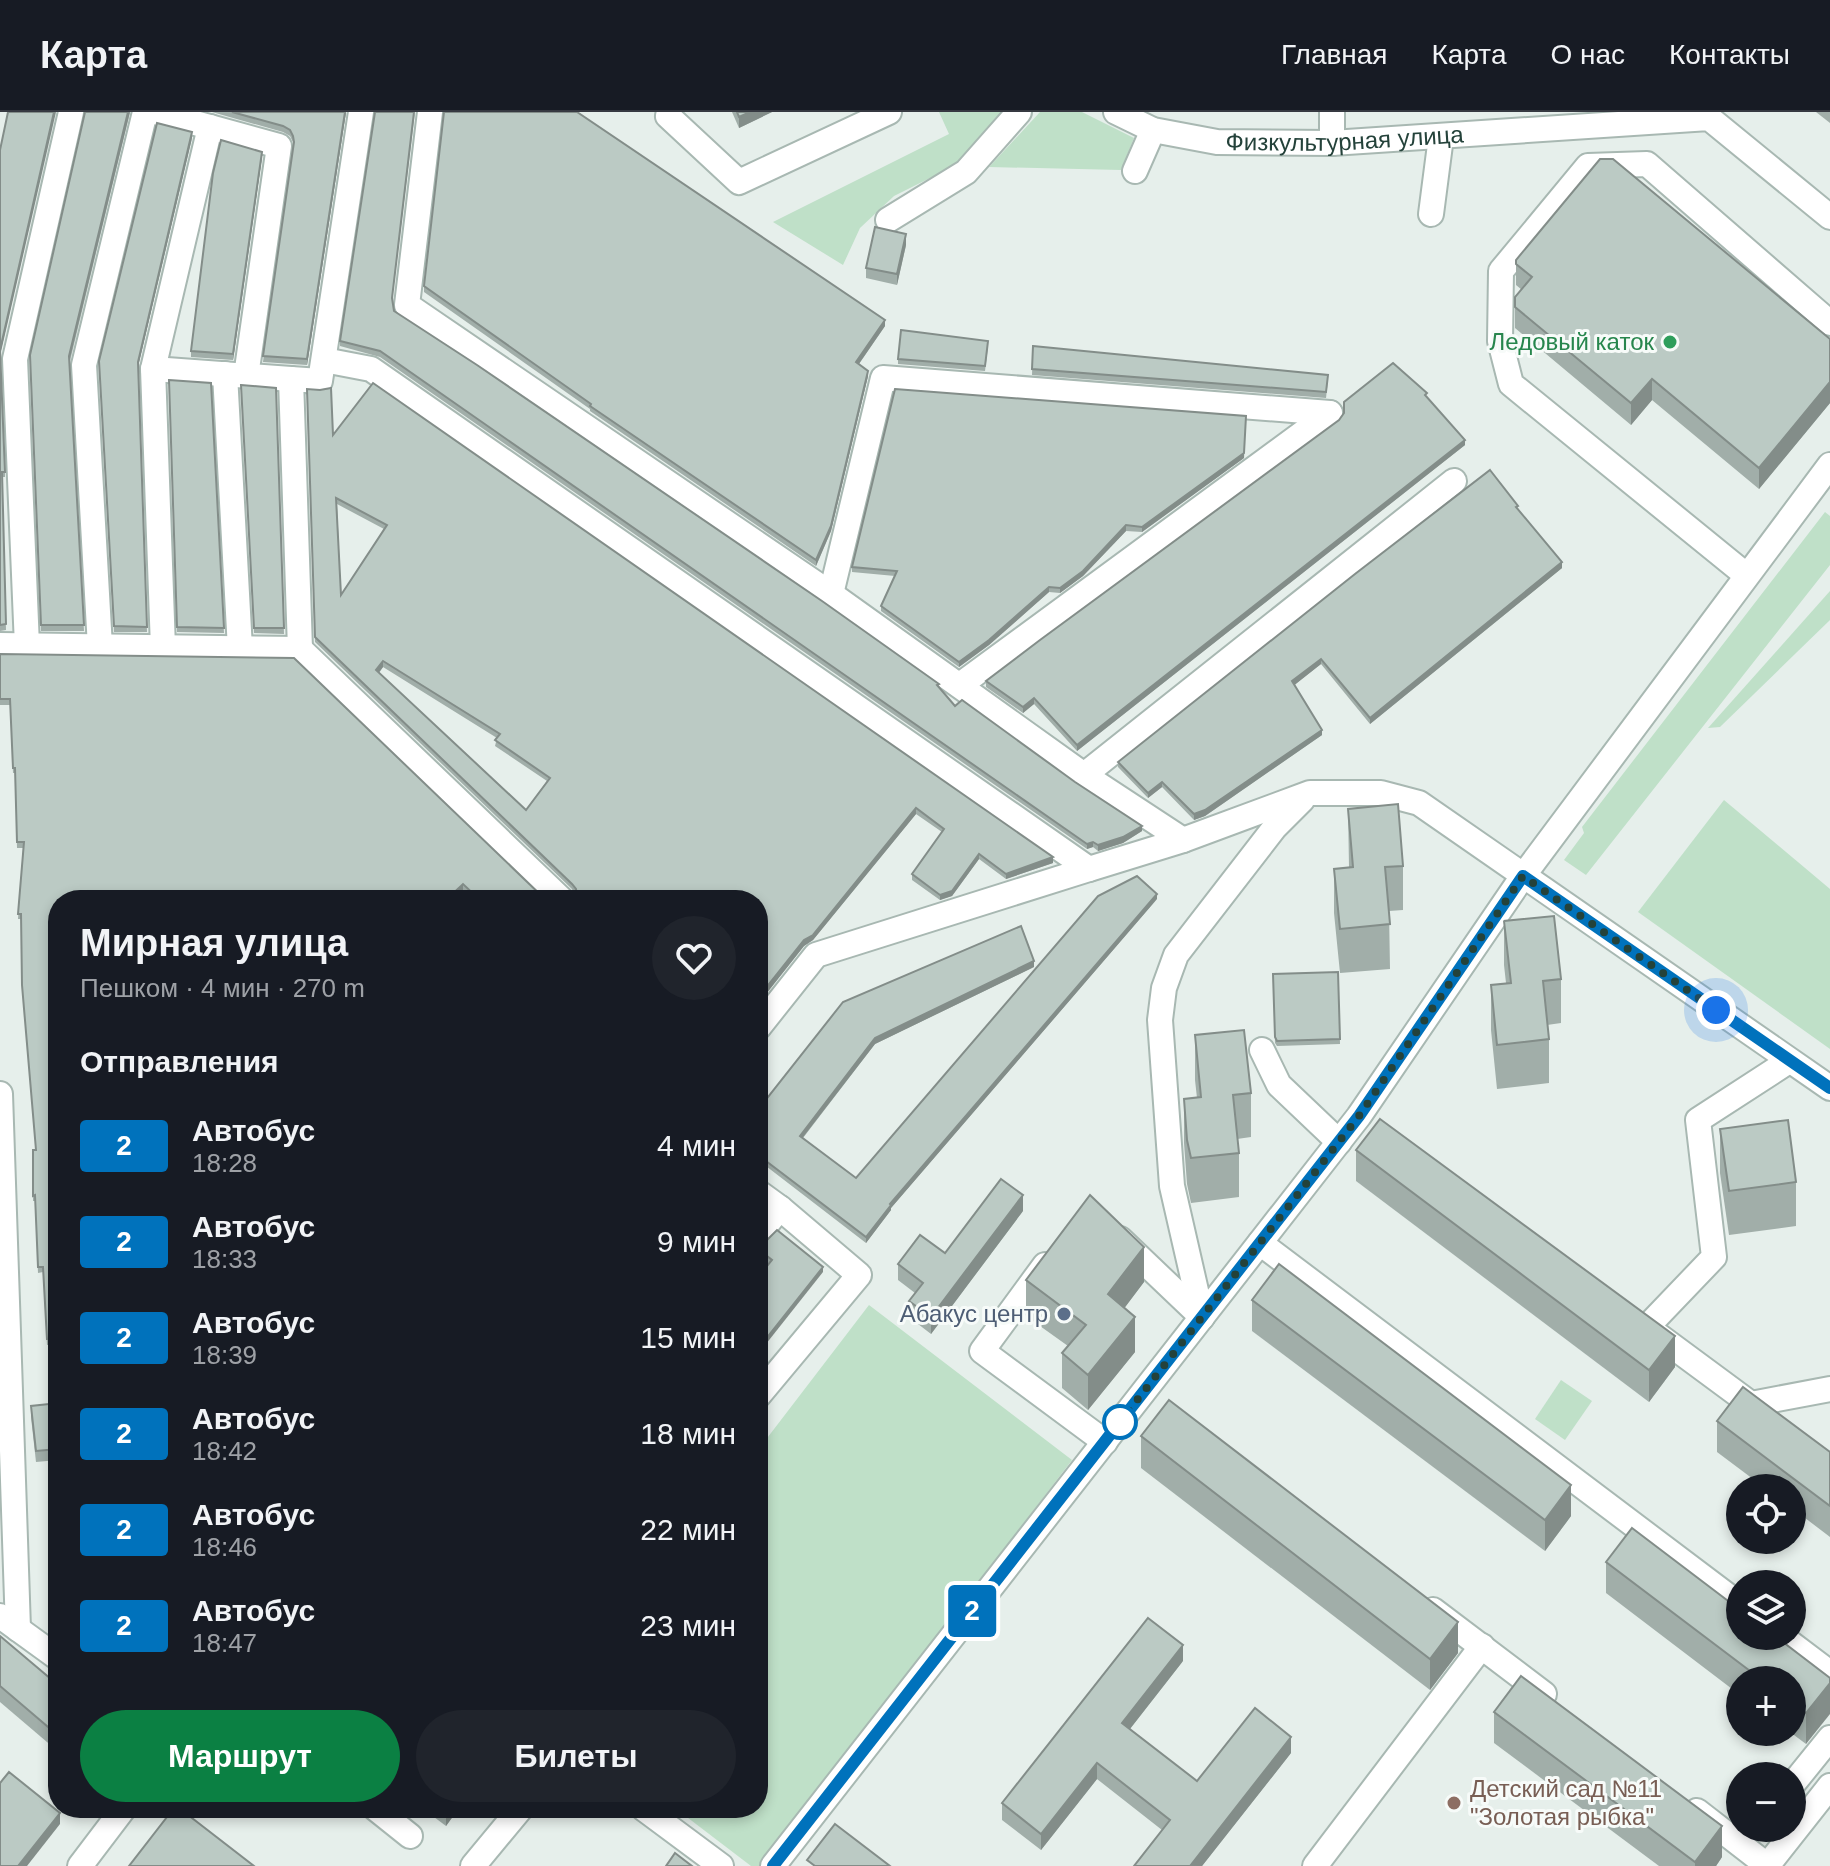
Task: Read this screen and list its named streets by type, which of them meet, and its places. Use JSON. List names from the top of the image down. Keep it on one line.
{"streets":{"street":["Физкультурная улица"]},"places":["Ледовый каток","Абакус центр","Детский сад №11 \"Золотая рыбка\""],"lines":["bus line 2"],"page":{"header":"Карта","nav":["Главная","Карта","О нас","Контакты"],"on_map":"2","heading":[["Мирная улица","Пешком · 4 мин · 270 m"],"Отправления"],"list":[{"mark":"2","name":"Автобус","note":"18:28","value":"4 мин"},{"mark":"2","name":"Автобус","note":"18:33","value":"9 мин"},{"mark":"2","name":"Автобус","note":"18:39","value":"15 мин"},{"mark":"2","name":"Автобус","note":"18:42","value":"18 мин"},{"mark":"2","name":"Автобус","note":"18:46","value":"22 мин"},{"mark":"2","name":"Автобус","note":"18:47","value":"23 мин"}],"map_buttons":["+","−"],"buttons":["Маршрут","Билеты"]}}
